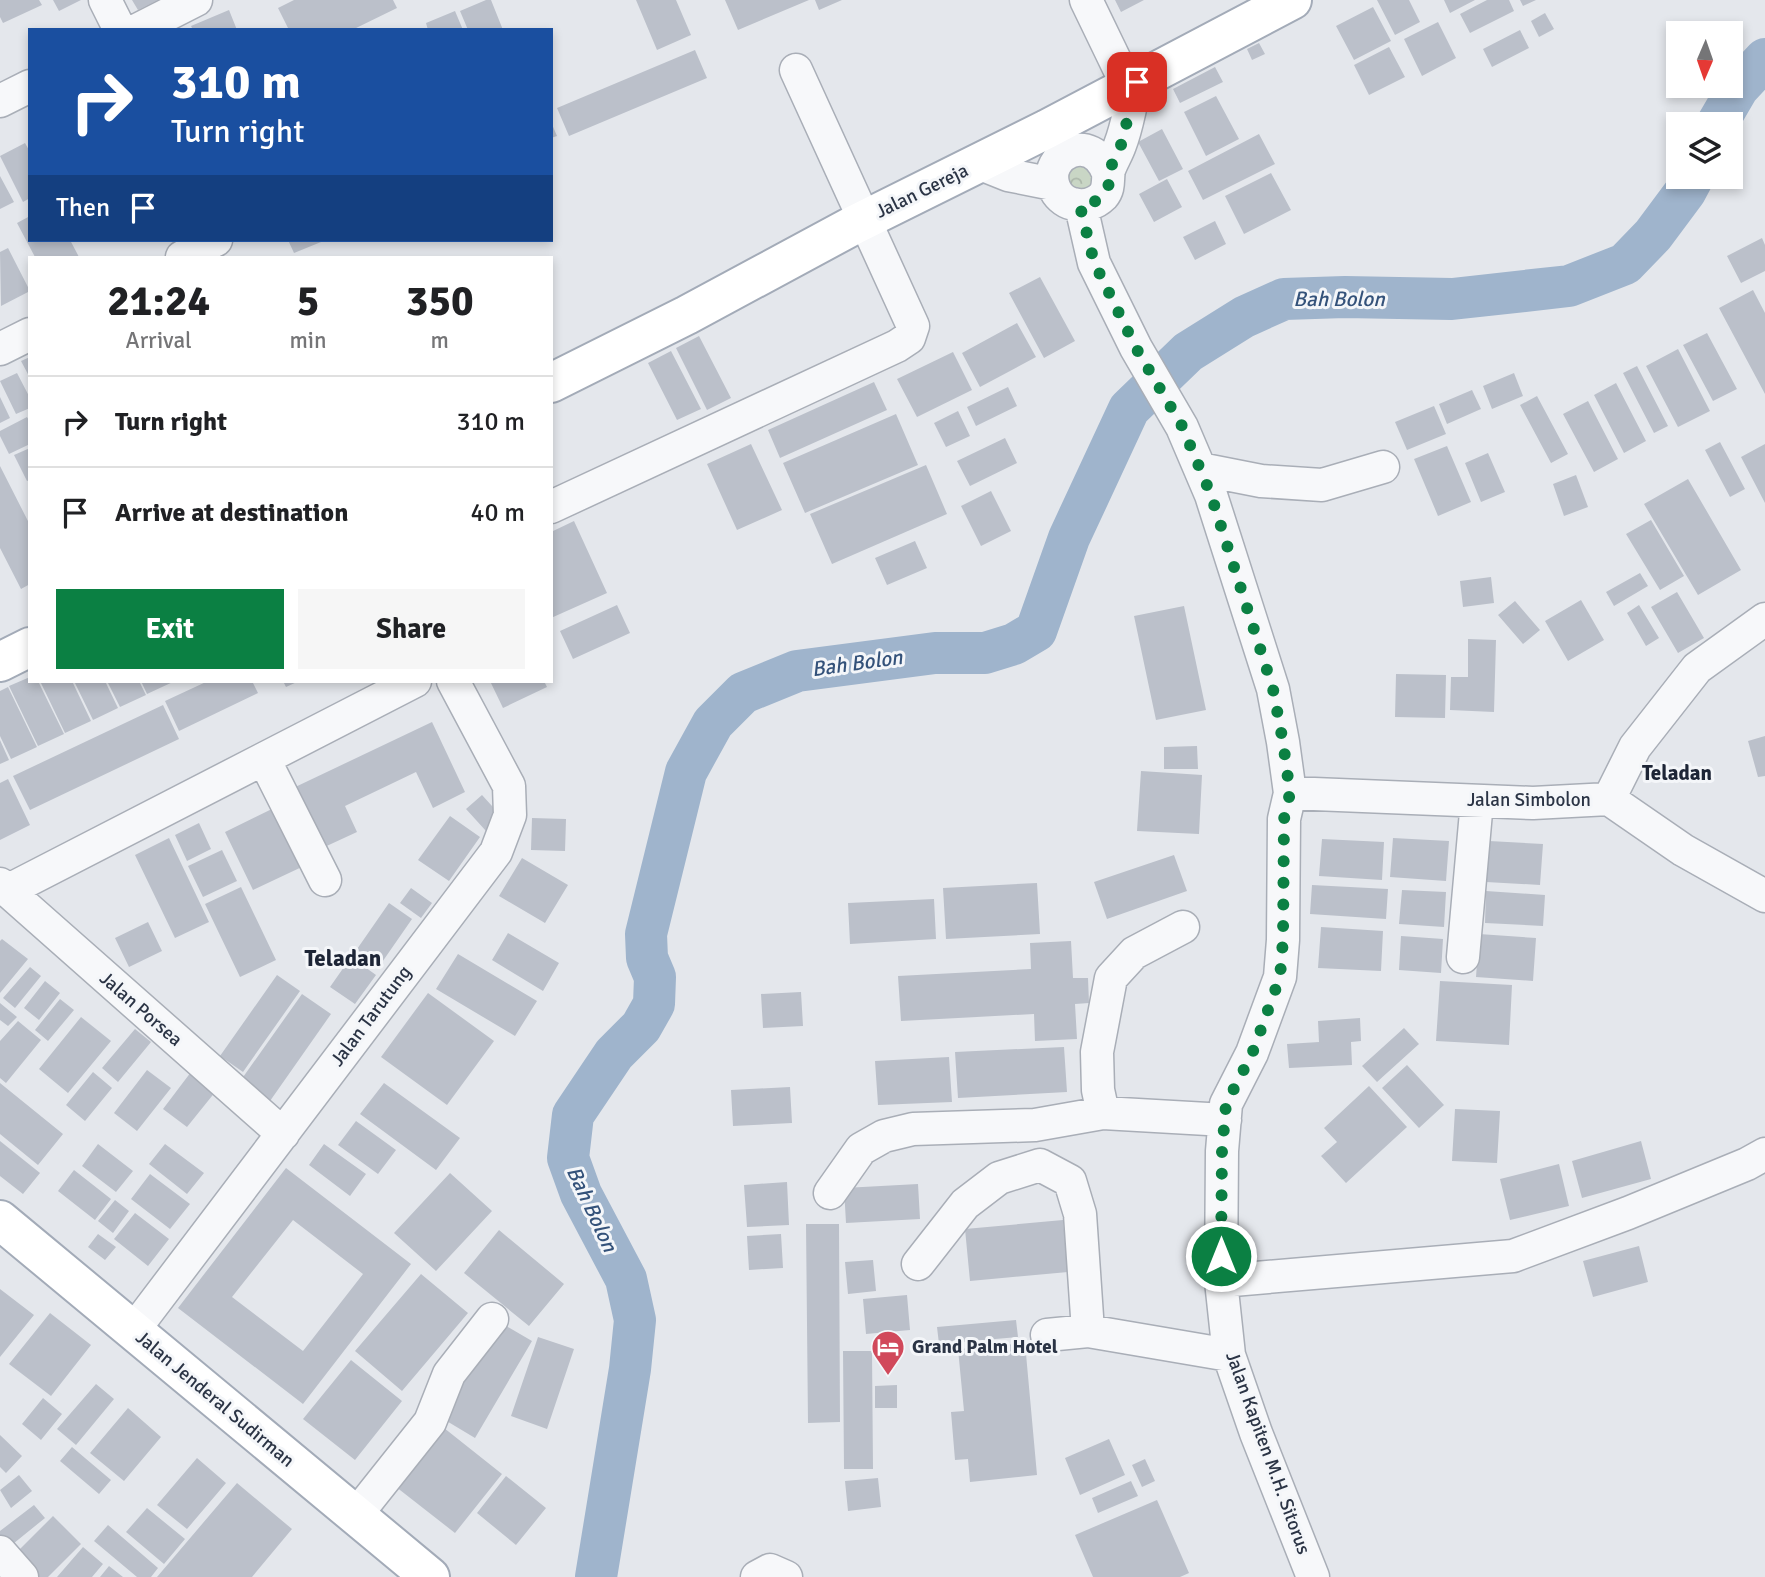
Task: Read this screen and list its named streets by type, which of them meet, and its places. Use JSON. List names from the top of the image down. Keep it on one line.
{"streets":{"main road":["Jalan Gereja","Jalan Jenderal Sudirman"],"street":["Jalan Simbolon","Jalan Porsea","Jalan Tarutung","Jalan Kapiten M.H. Sitorus"]},"crossings":[["Jalan Simbolon","Jalan Kapiten M.H. Sitorus"],["Jalan Porsea","Jalan Tarutung"],["Jalan Tarutung","Jalan Jenderal Sudirman"]],"districts":["Teladan","Teladan"],"water":["Bah Bolon"],"places":{"hotel":["Grand Palm Hotel"]},"north":"bottom","page":{"turn":["310 m","Turn right"],"then":"Then","eta":["21:24","Arrival","5","min","350","m"],"list":[{"name":"Turn right","value":"310 m"},{"name":"Arrive at destination","value":"40 m"}],"buttons":["Exit","Share"]}}
